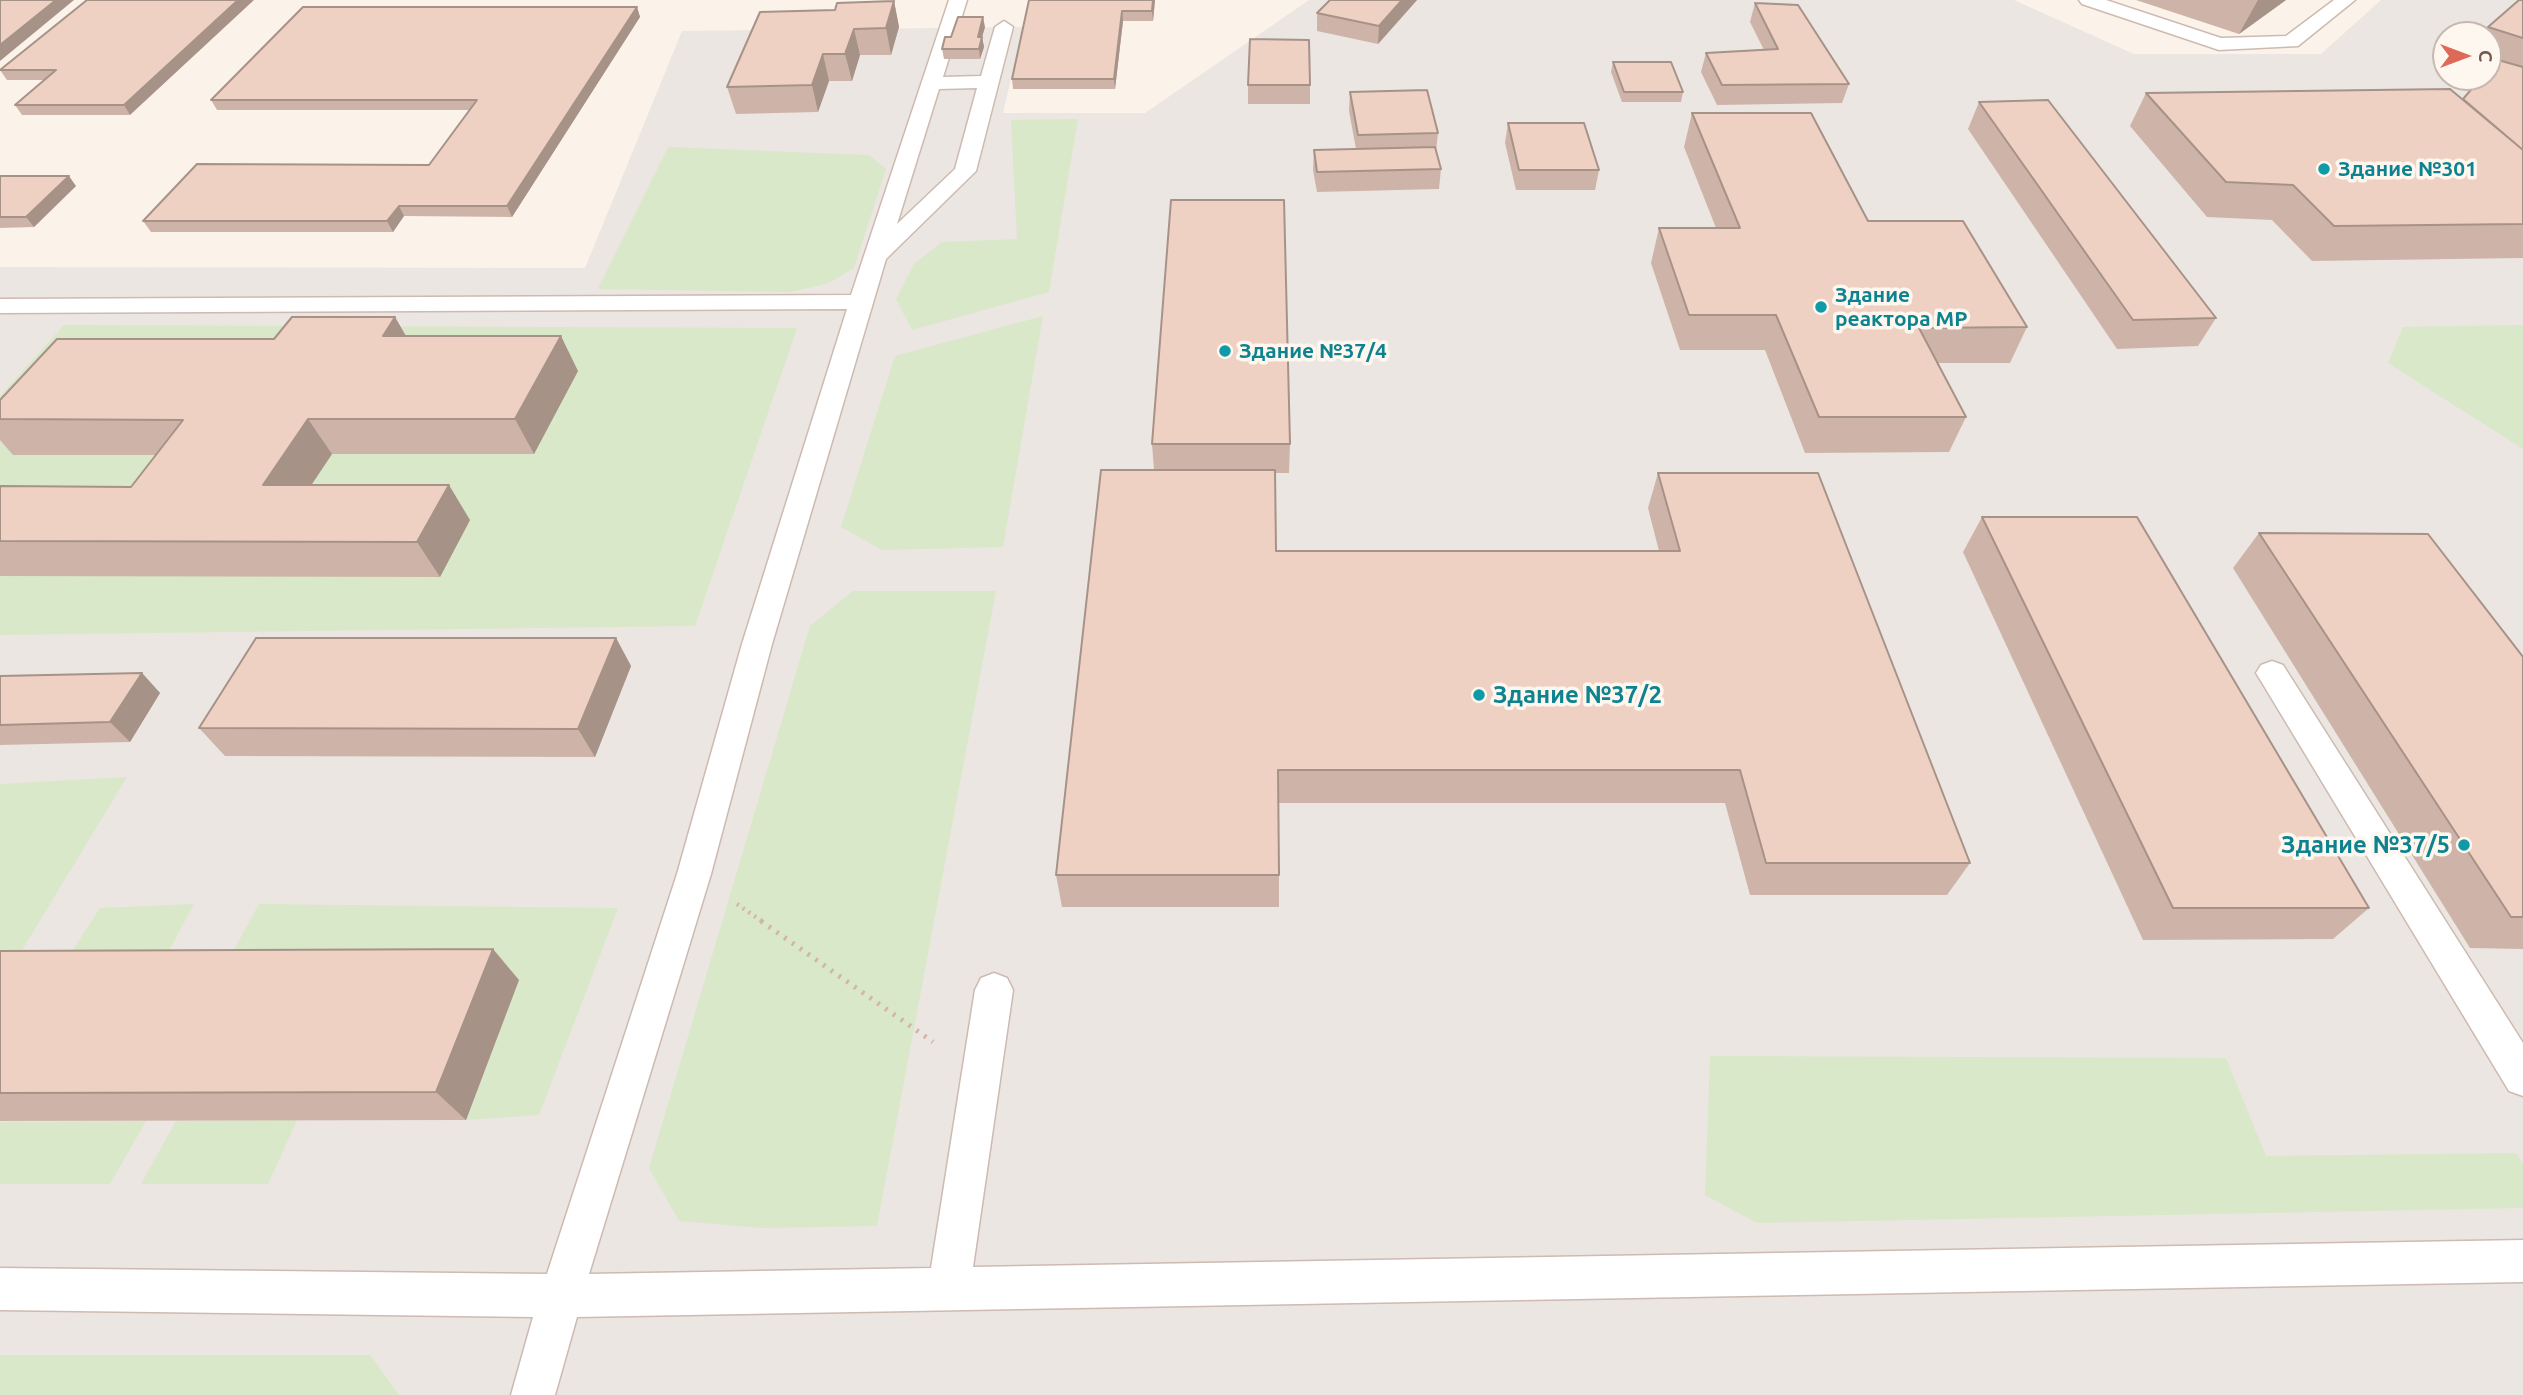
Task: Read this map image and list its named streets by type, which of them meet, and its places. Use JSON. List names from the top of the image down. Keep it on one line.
{"places":["Здание №301","Здание реактора МР","Здание №37/4","Здание №37/2","Здание №37/5"],"north":"right"}
